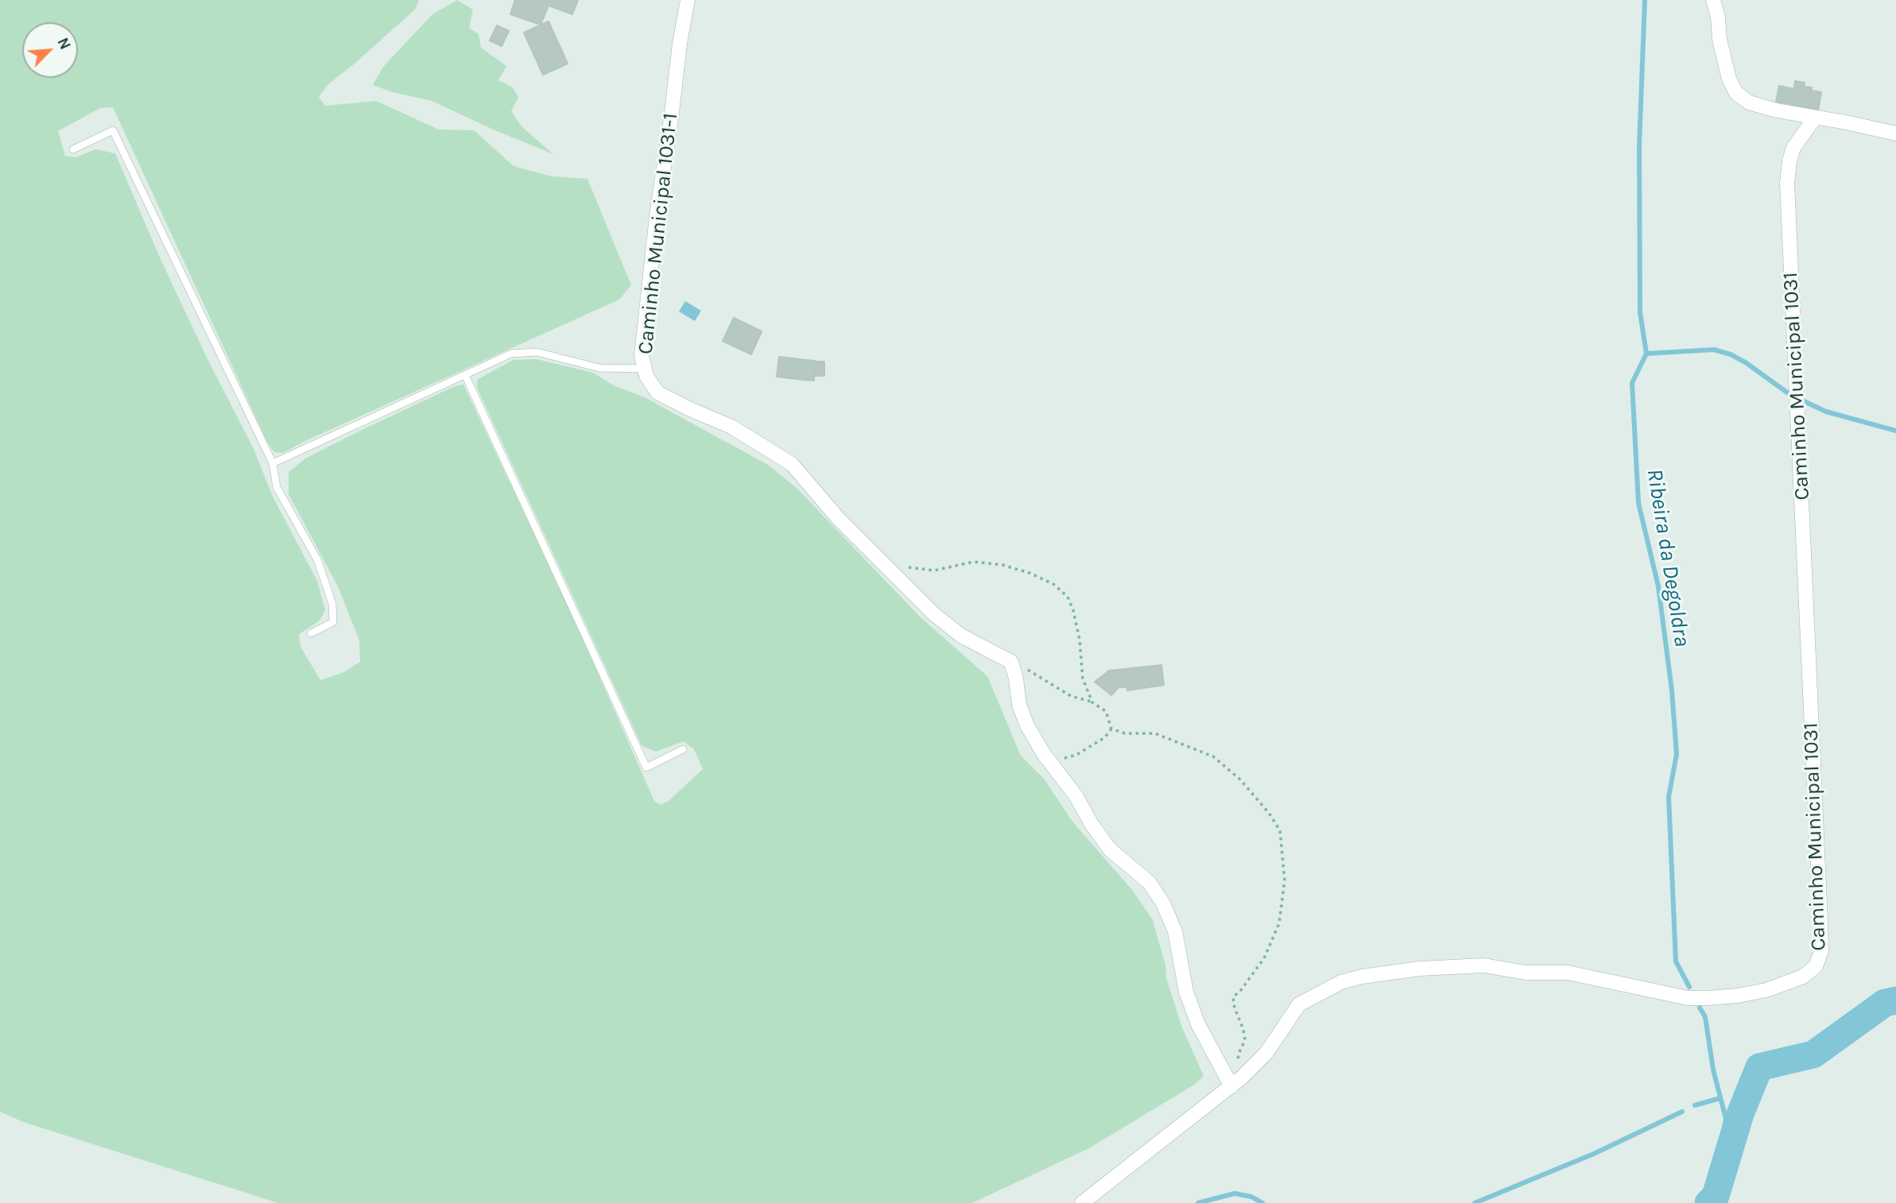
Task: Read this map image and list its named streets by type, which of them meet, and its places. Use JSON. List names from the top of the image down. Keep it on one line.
{"streets":{"street":["Caminho Municipal 1031-1","Caminho Municipal 1031"]},"water":["Ribeira da Degoldra"],"north":"top right"}
